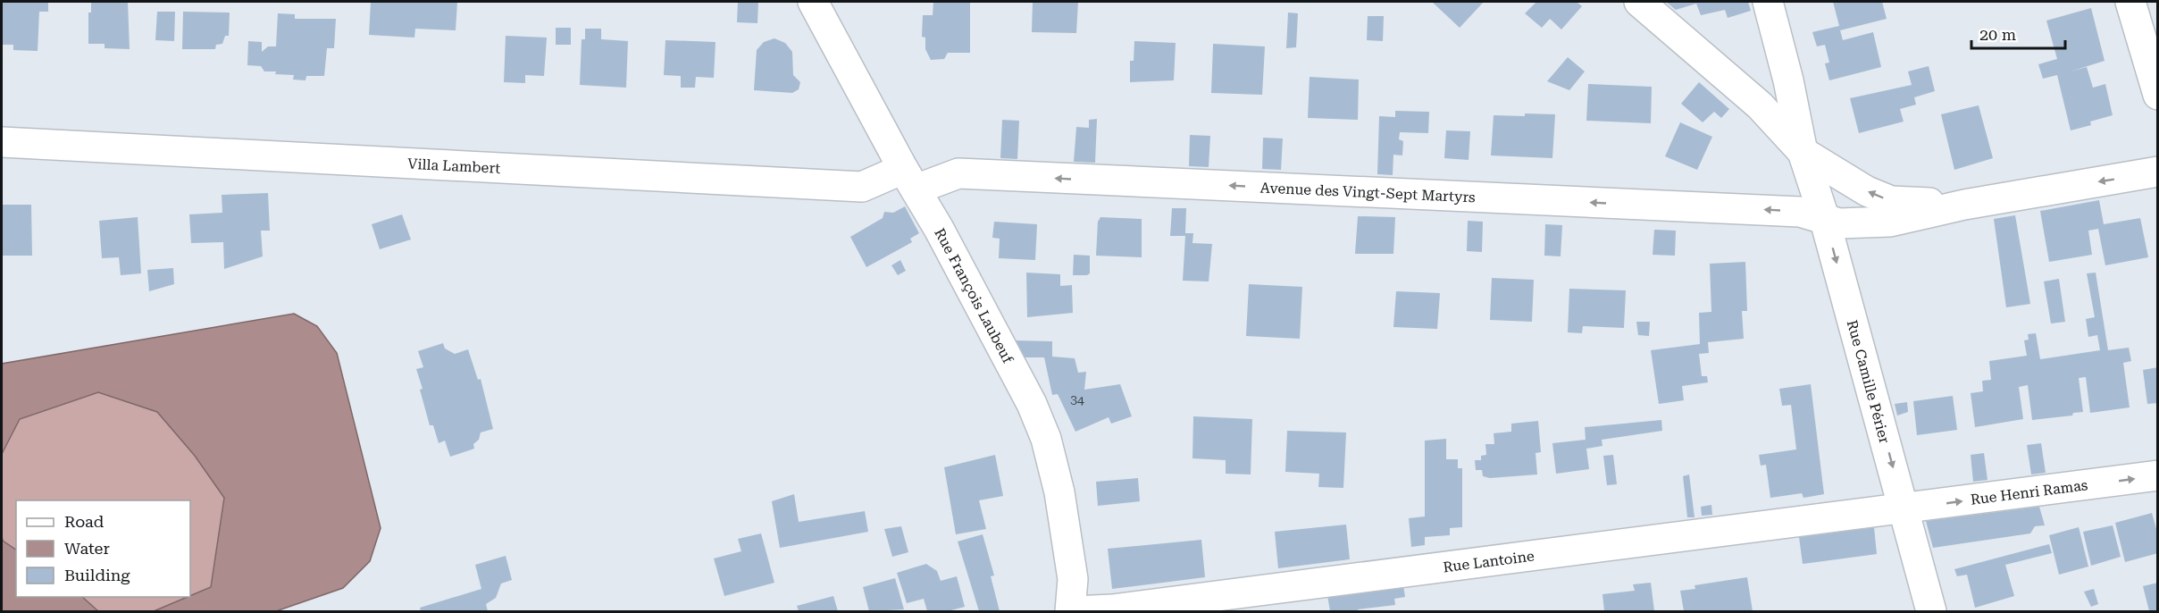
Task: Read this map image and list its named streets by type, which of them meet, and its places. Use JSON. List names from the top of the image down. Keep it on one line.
{"streets":{"street":["Villa Lambert","Avenue des Vingt-Sept Martyrs","Rue François Laubeuf","Rue Camille Périer","Rue Henri Ramas","Rue Lantoine"]},"crossings":[["Villa Lambert","Avenue des Vingt-Sept Martyrs"],["Villa Lambert","Rue François Laubeuf"],["Avenue des Vingt-Sept Martyrs","Rue François Laubeuf"],["Avenue des Vingt-Sept Martyrs","Rue Camille Périer"],["Rue François Laubeuf","Rue Lantoine"],["Rue Camille Périer","Rue Henri Ramas"],["Rue Camille Périer","Rue Lantoine"],["Rue Henri Ramas","Rue Lantoine"]],"one_way":["Avenue des Vingt-Sept Martyrs","Rue Camille Périer","Rue Henri Ramas"],"house_numbers":["34"],"legend":["Road","Water","Building"],"scale_bar":"20 m"}
